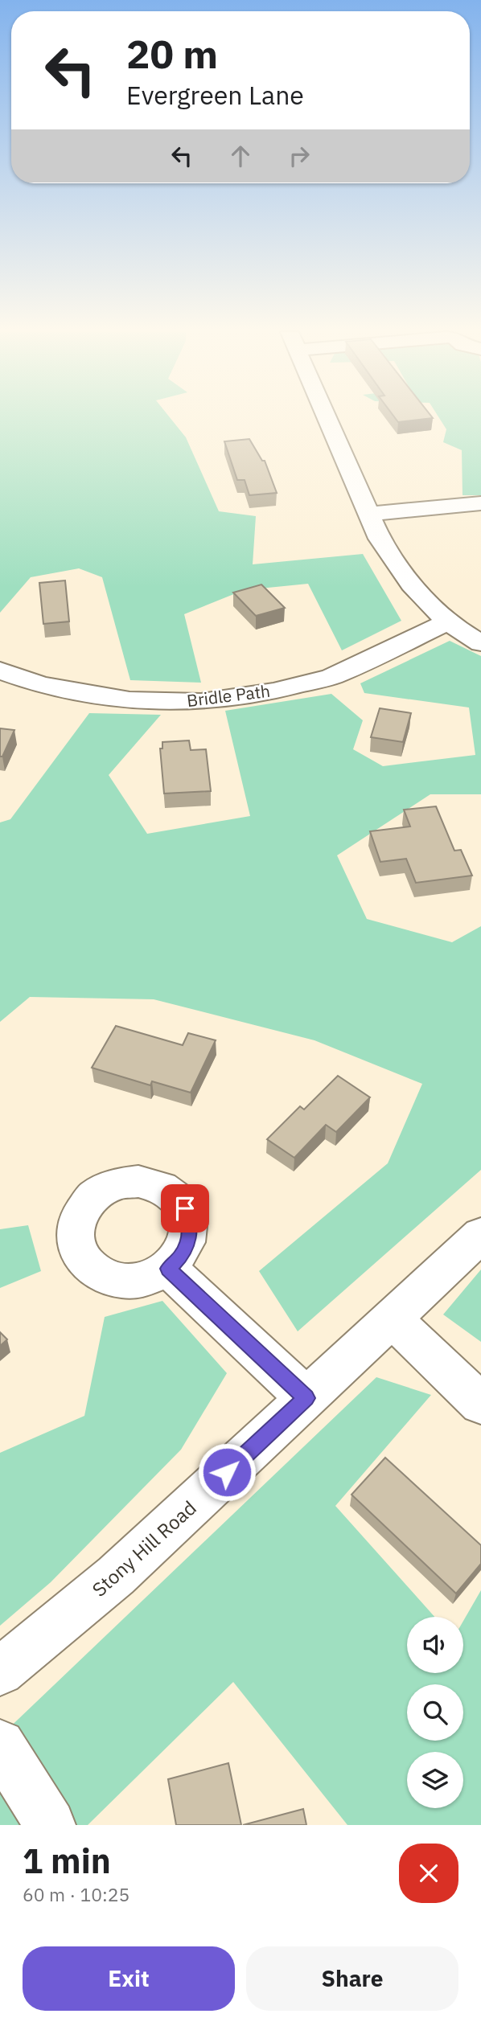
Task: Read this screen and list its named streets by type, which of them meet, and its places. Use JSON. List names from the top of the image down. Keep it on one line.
{"streets":{"street":["Bridle Path","Stony Hill Road"]},"page":{"turn":["20 m","Evergreen Lane"],"heading":["1 min","60 m · 10:25"],"buttons":["Exit","Share"]}}
